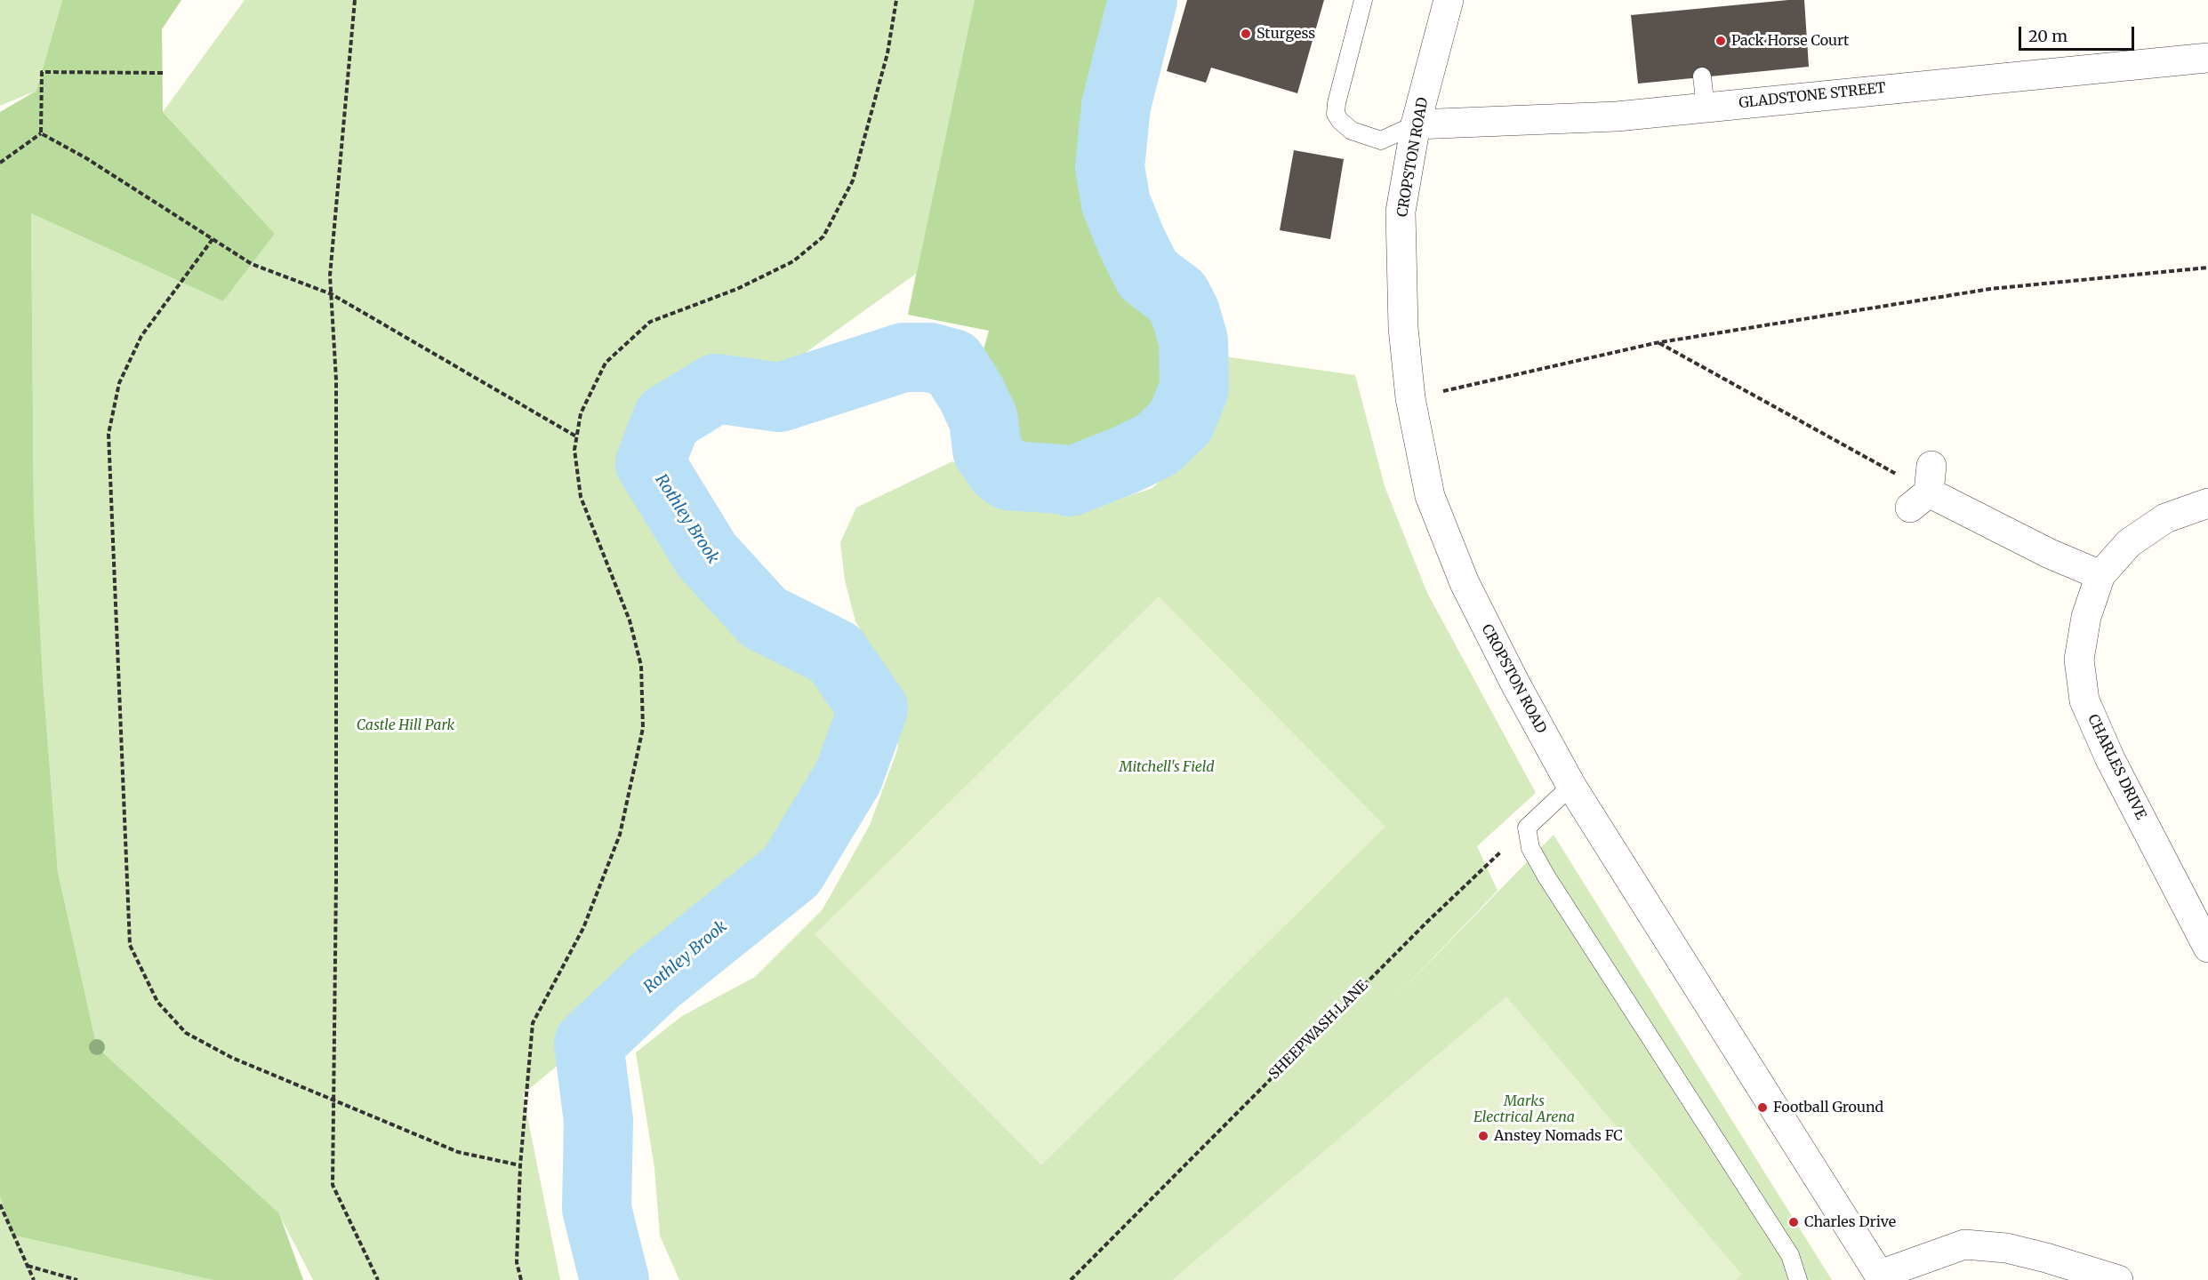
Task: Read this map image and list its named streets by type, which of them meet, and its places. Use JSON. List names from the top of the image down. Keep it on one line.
{"streets":{"street":["GLADSTONE STREET","CROPSTON ROAD","CHARLES DRIVE"],"path":["SHEEPWASH LANE"]},"crossings":[["GLADSTONE STREET","CROPSTON ROAD"]],"water":["Rothley Brook"],"parks":["Castle Hill Park","Mitchell's Field","Marks Electrical Arena"],"places":["Sturgess","Pack Horse Court","Football Ground","Anstey Nomads FC","Charles Drive"],"scale_bar":"20 m"}
